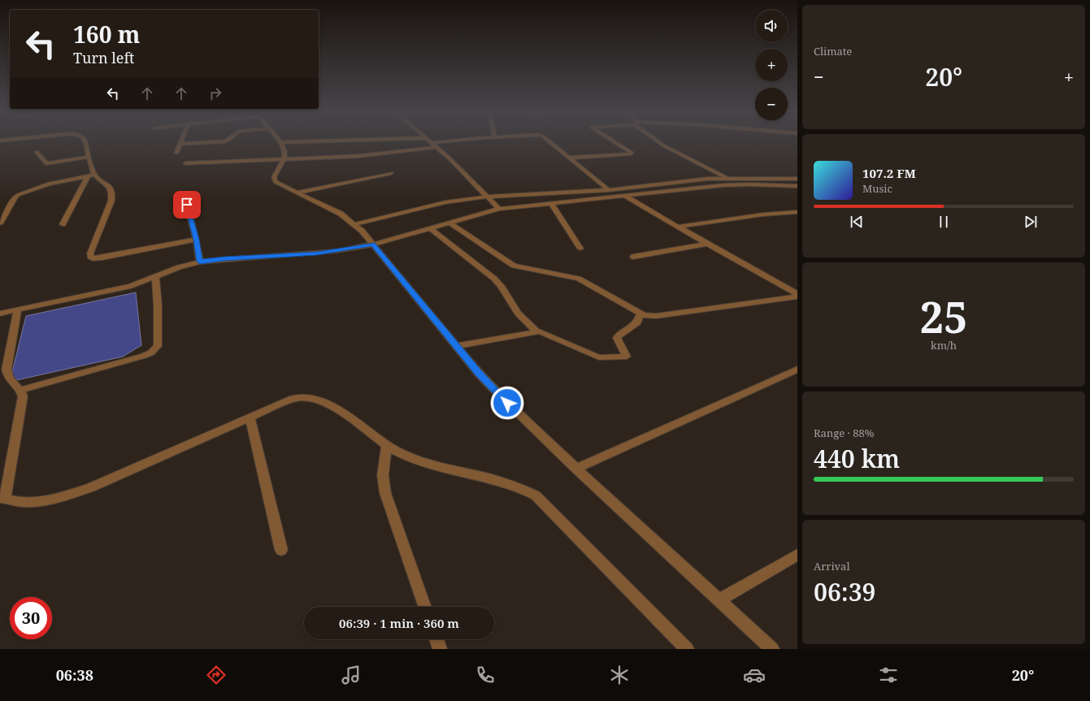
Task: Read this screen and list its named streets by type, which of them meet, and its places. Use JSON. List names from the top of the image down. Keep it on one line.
{"page":{"tile":["Climate",["25","km/h"],["Range · 88%","440 km"],["Arrival","06:39"]],"map_buttons":["+","−"],"turn":["160 m","Turn left"],"heat":["−","20°","+"],"song":["107.2 FM","Music"],"limit":"30","trip":"06:39 · 1 min · 360 m","tabs":["06:38","20°"]}}
